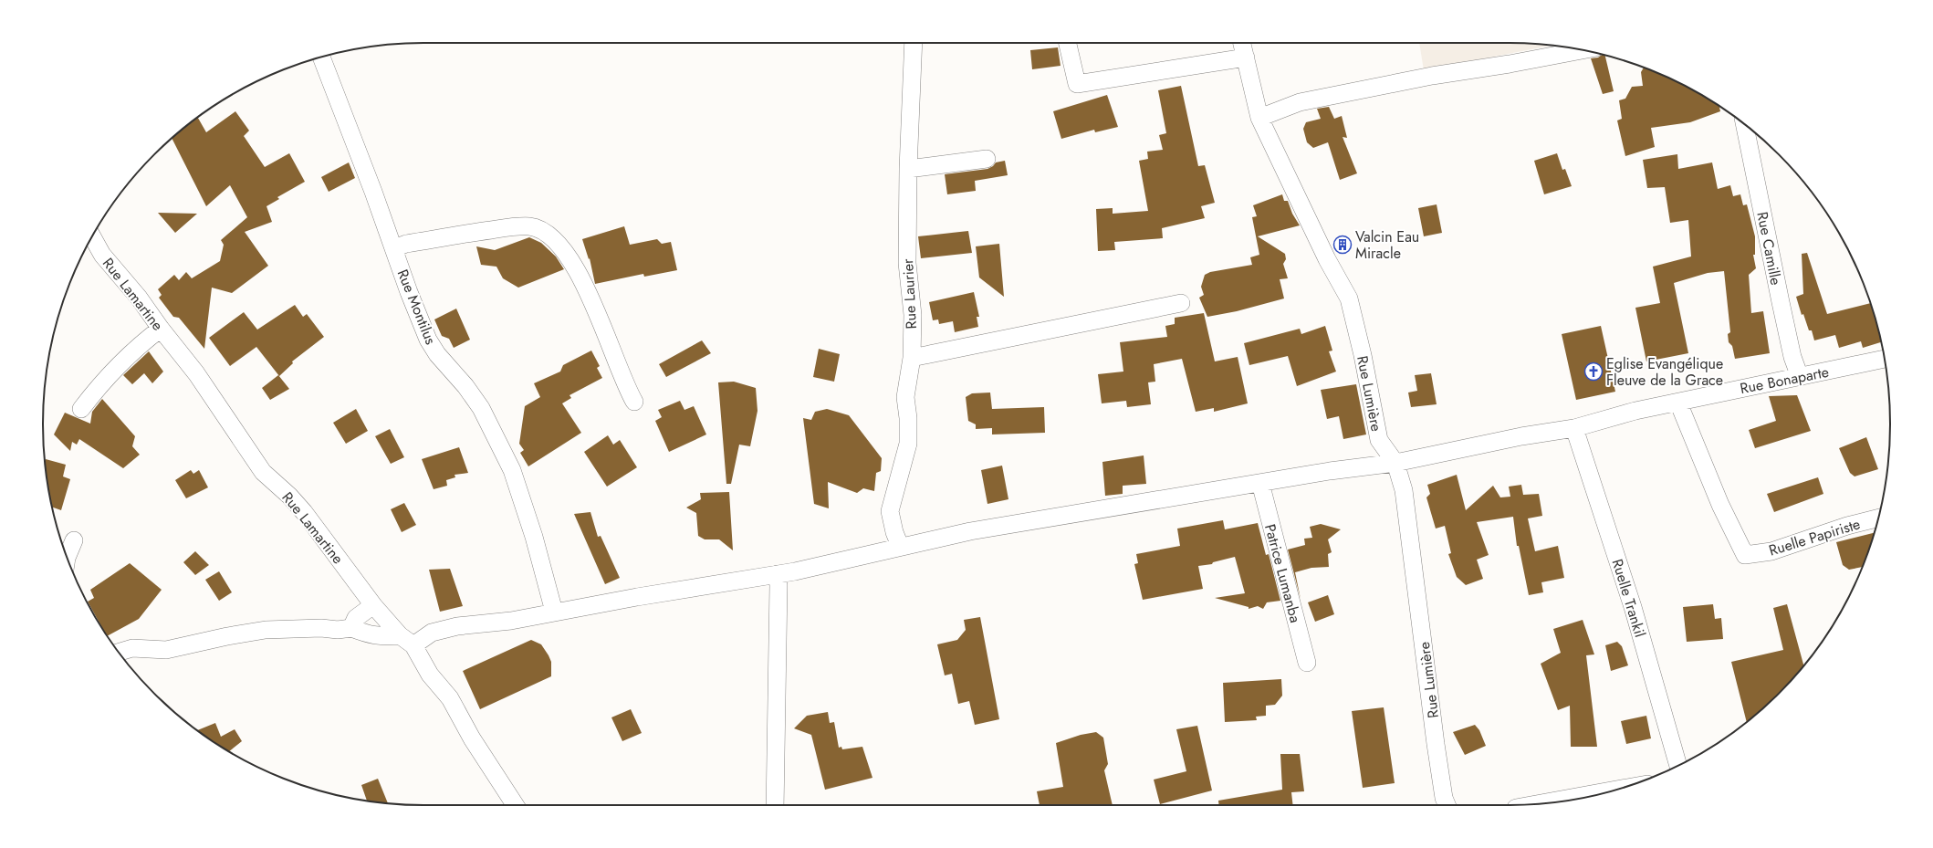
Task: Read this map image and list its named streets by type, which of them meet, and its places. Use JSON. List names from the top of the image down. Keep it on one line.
{"streets":{"street":["Rue Camille","Rue Lamartine","Rue Laurier","Rue Montilus","Rue Bonaparte","Rue Lumière","Ruelle Papiriste","Patrice Lumanba","Ruelle Trankil"]},"crossings":[["Rue Camille","Rue Bonaparte"],["Rue Lamartine","Rue Bonaparte"],["Rue Laurier","Rue Bonaparte"],["Rue Montilus","Rue Bonaparte"],["Rue Bonaparte","Rue Lumière"],["Rue Bonaparte","Ruelle Papiriste"],["Rue Bonaparte","Patrice Lumanba"],["Rue Bonaparte","Ruelle Trankil"]],"places":{"building":["Valcin Eau Miracle"],"church":["Eglise Evangélique Fleuve de la Grace"]}}
